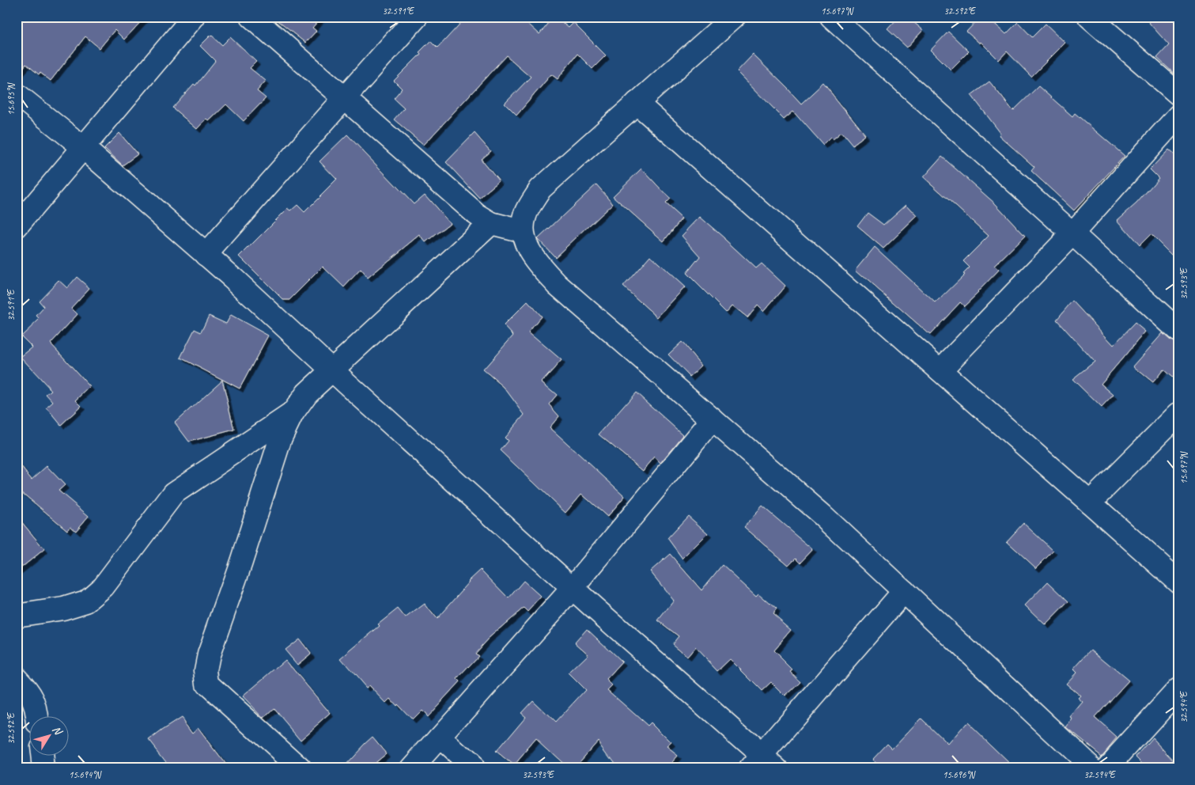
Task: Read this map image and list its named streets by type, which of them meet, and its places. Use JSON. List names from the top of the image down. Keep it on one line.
{"north":"top right","coordinates":["32.591°E","15.697°N","32.592°E","15.695°N","32.593°E","32.594°E","15.694°N","15.696°N"]}
